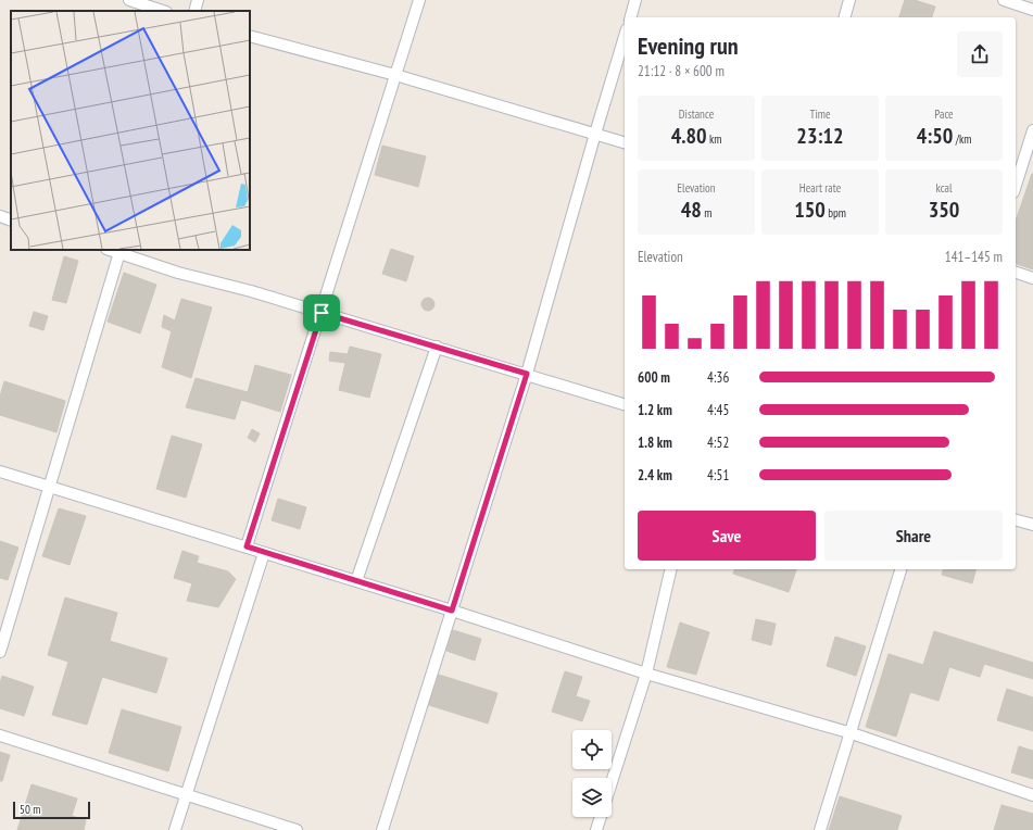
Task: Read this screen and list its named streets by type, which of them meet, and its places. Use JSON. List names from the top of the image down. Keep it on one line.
{"scale_bar":"50 m","page":{"heading":["Evening run","21:12 · 8 × 600 m"],"stats":[["Distance","4.80 km"],["Time","23:12"],["Pace","4:50 /km"],["Elevation","48 m"],["Heart rate","150 bpm"],["kcal","350"]],"chart":["Elevation","141–145 m"],"list":[{"name":"600 m","note":"4:36"},{"name":"1.2 km","note":"4:45"},{"name":"1.8 km","note":"4:52"},{"name":"2.4 km","note":"4:51"}],"buttons":["Save","Share"],"scale":"50 m"}}
